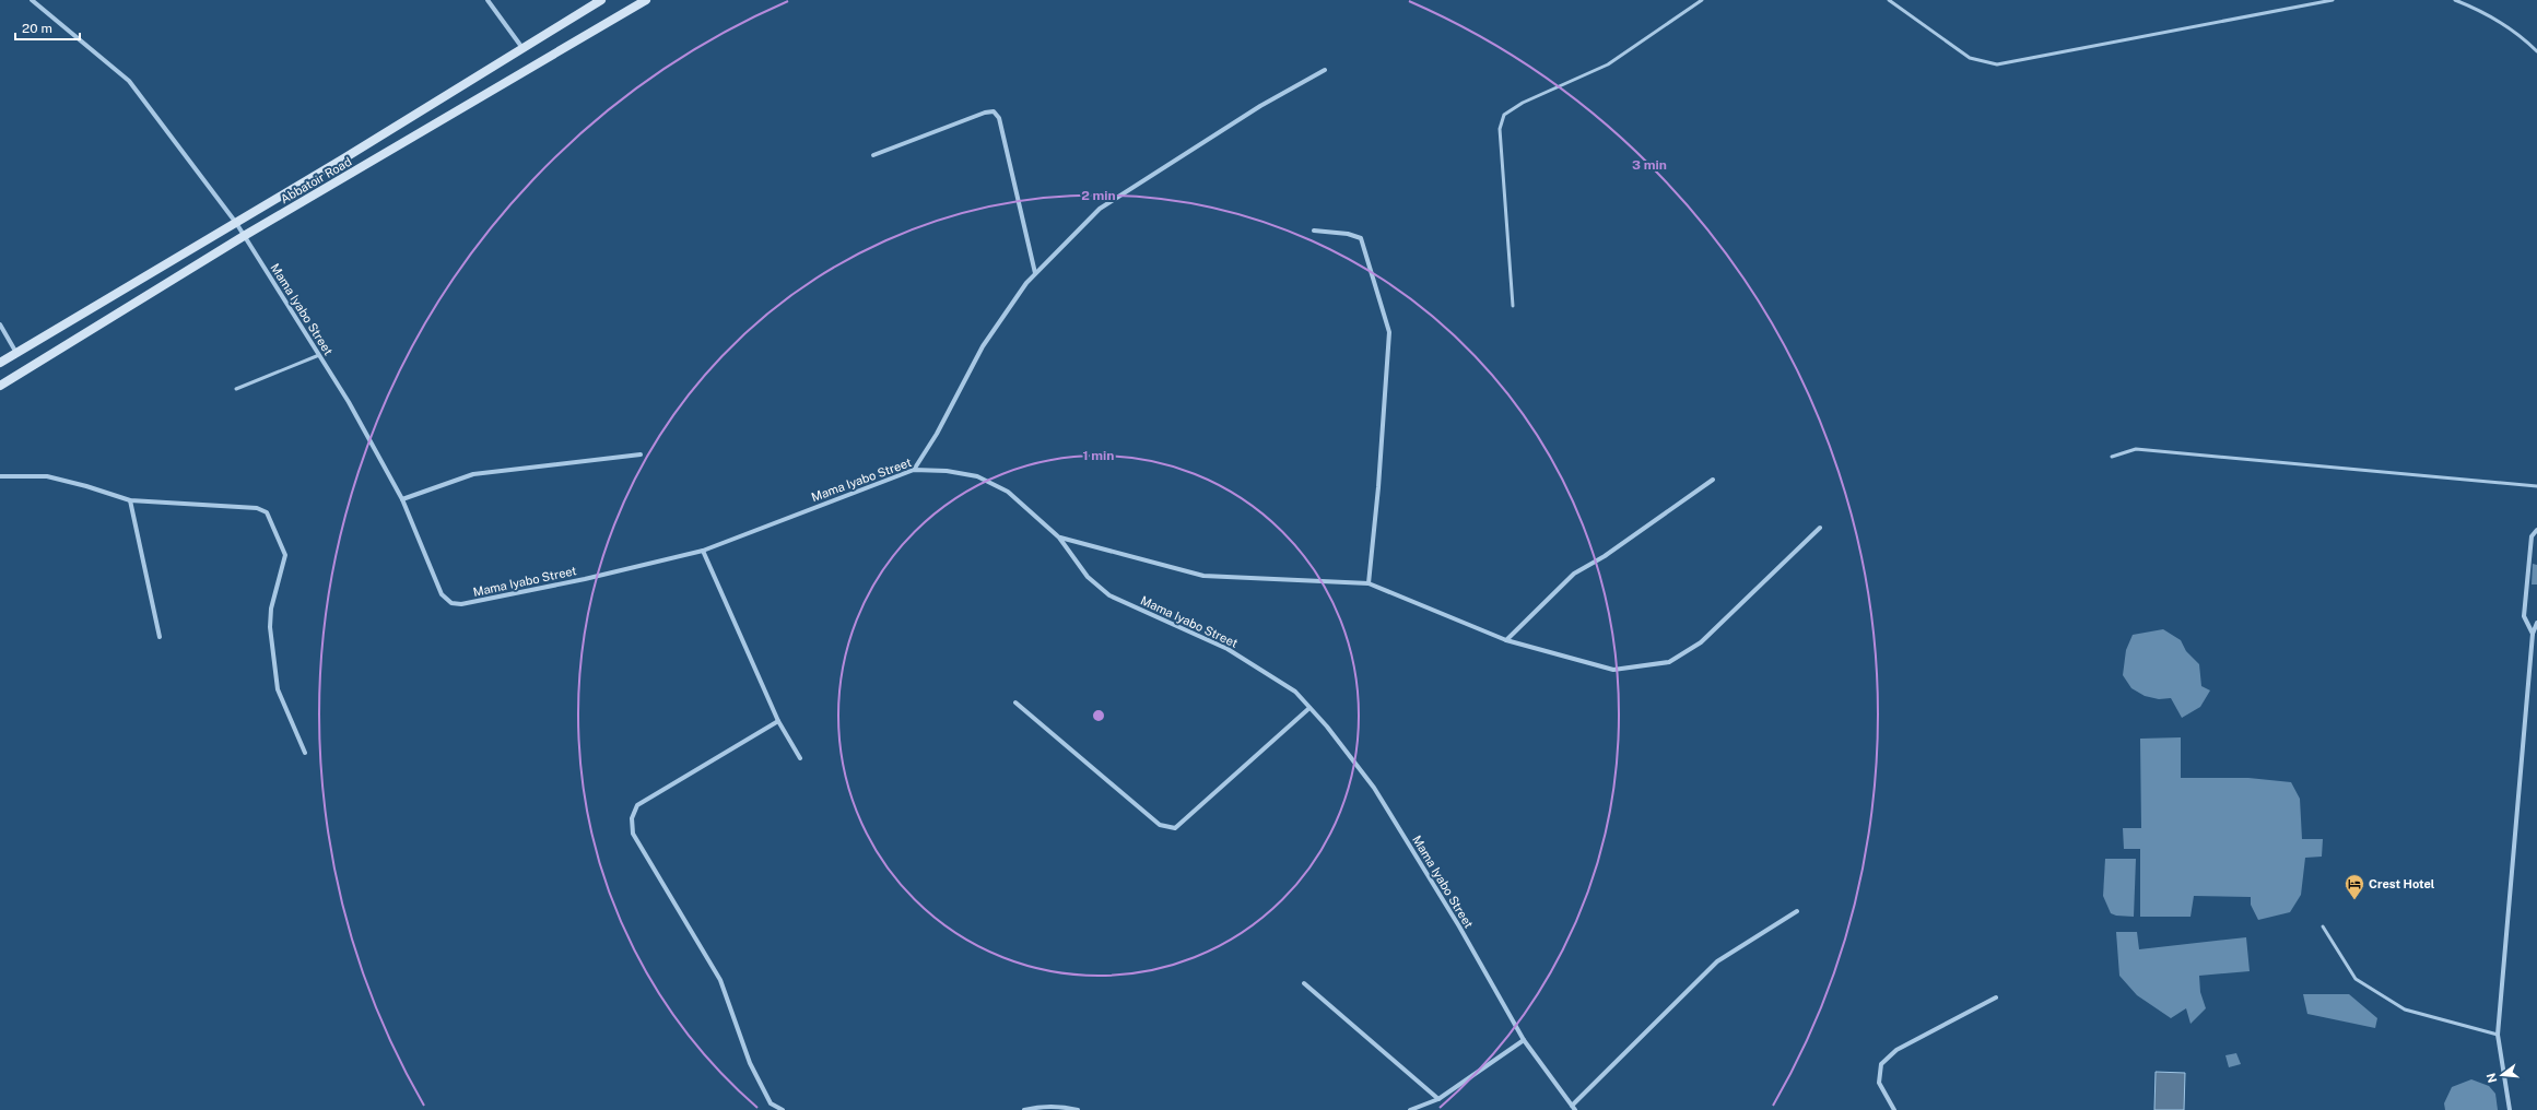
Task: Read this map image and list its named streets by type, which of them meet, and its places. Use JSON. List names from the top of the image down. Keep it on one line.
{"streets":{"street":["Abbatoir Road","Mama Iyabo Street"]},"crossings":[["Abbatoir Road","Mama Iyabo Street"]],"places":{"hotel":["Crest Hotel"]},"scale_bar":"20 m","north":"left","rings":["3 min","2 min","1 min"]}
